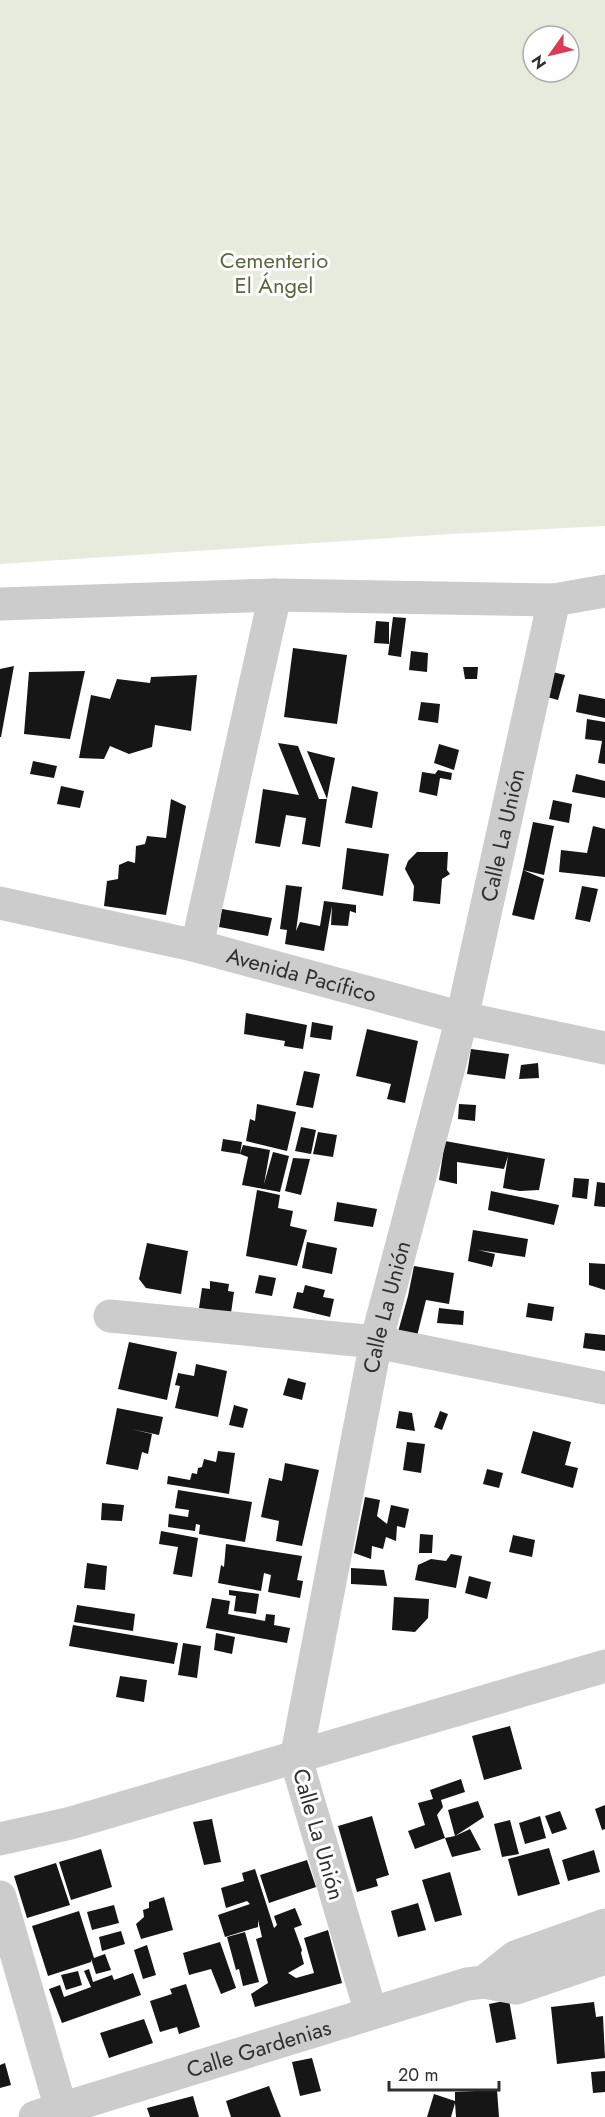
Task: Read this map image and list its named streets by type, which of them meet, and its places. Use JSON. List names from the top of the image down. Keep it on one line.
{"streets":{"street":["Calle La Unión","Avenida Pacífico","Calle Gardenias"]},"crossings":[["Calle La Unión","Avenida Pacífico"],["Calle La Unión","Calle Gardenias"]],"parks":["Cementerio El Ángel"],"scale_bar":"20 m","north":"bottom left"}
